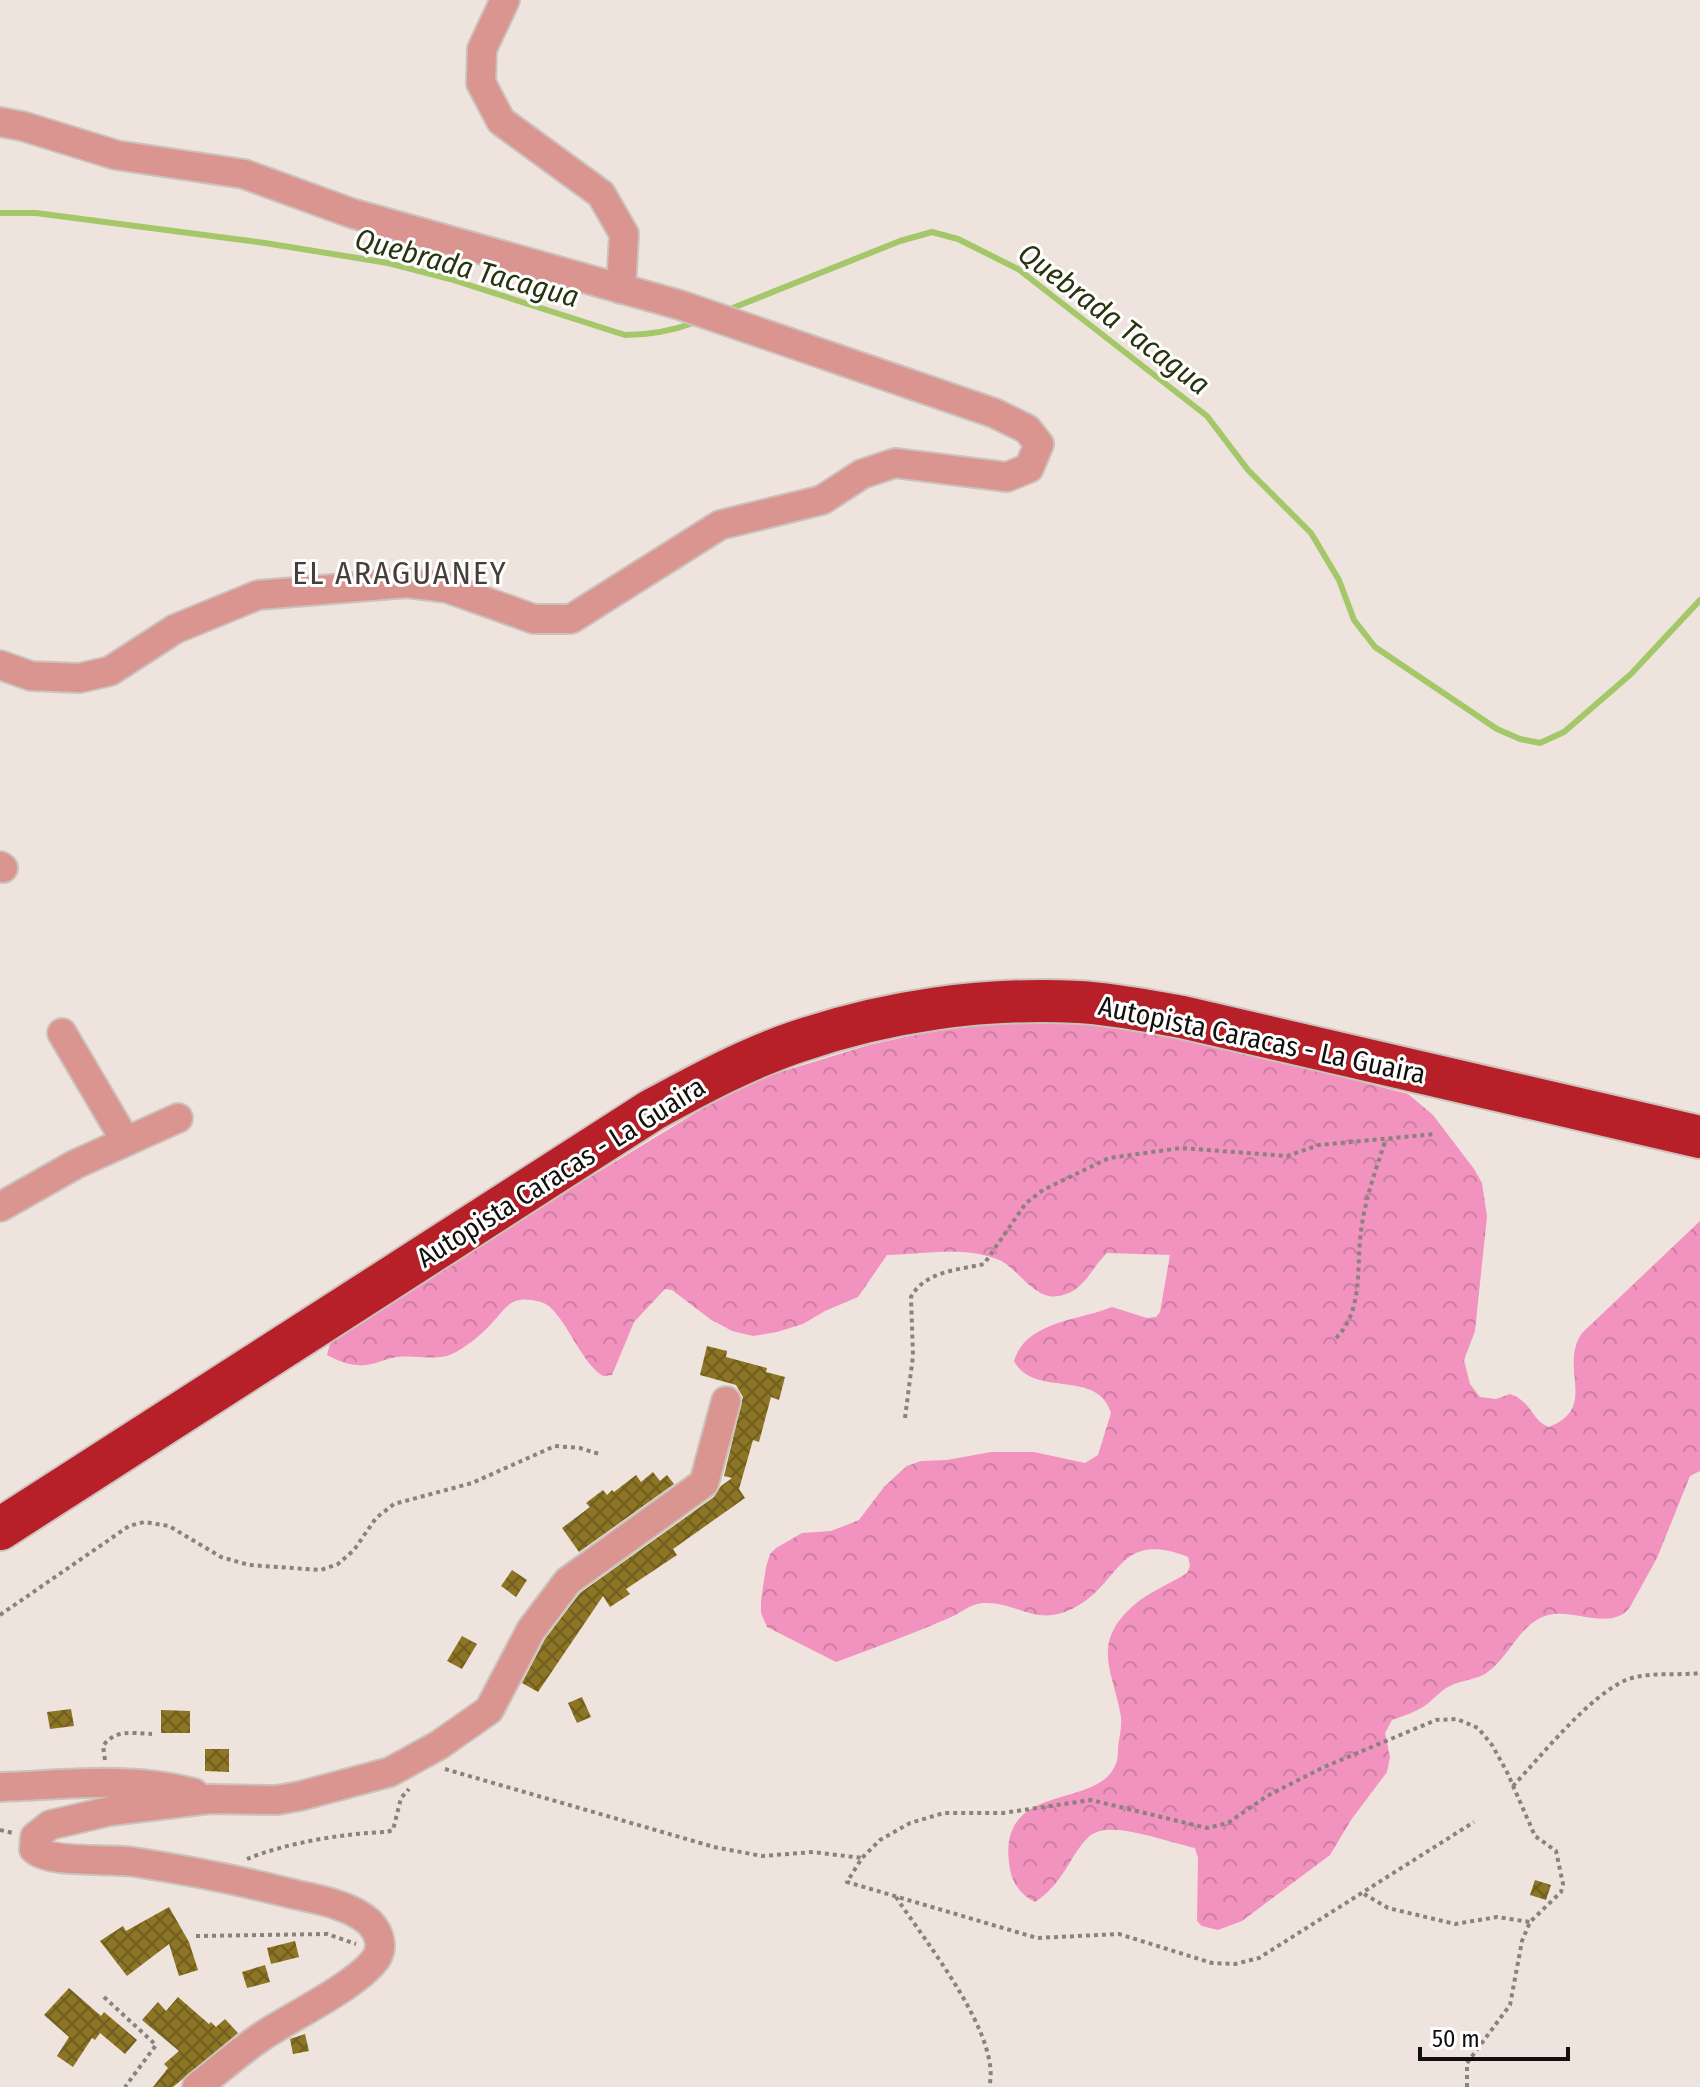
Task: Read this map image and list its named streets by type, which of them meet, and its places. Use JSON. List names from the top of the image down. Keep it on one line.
{"streets":{"highway":["Autopista Caracas - La Guaira"]},"districts":["EL ARAGUANEY"],"water":["Quebrada Tacagua"],"scale_bar":"50 m"}
